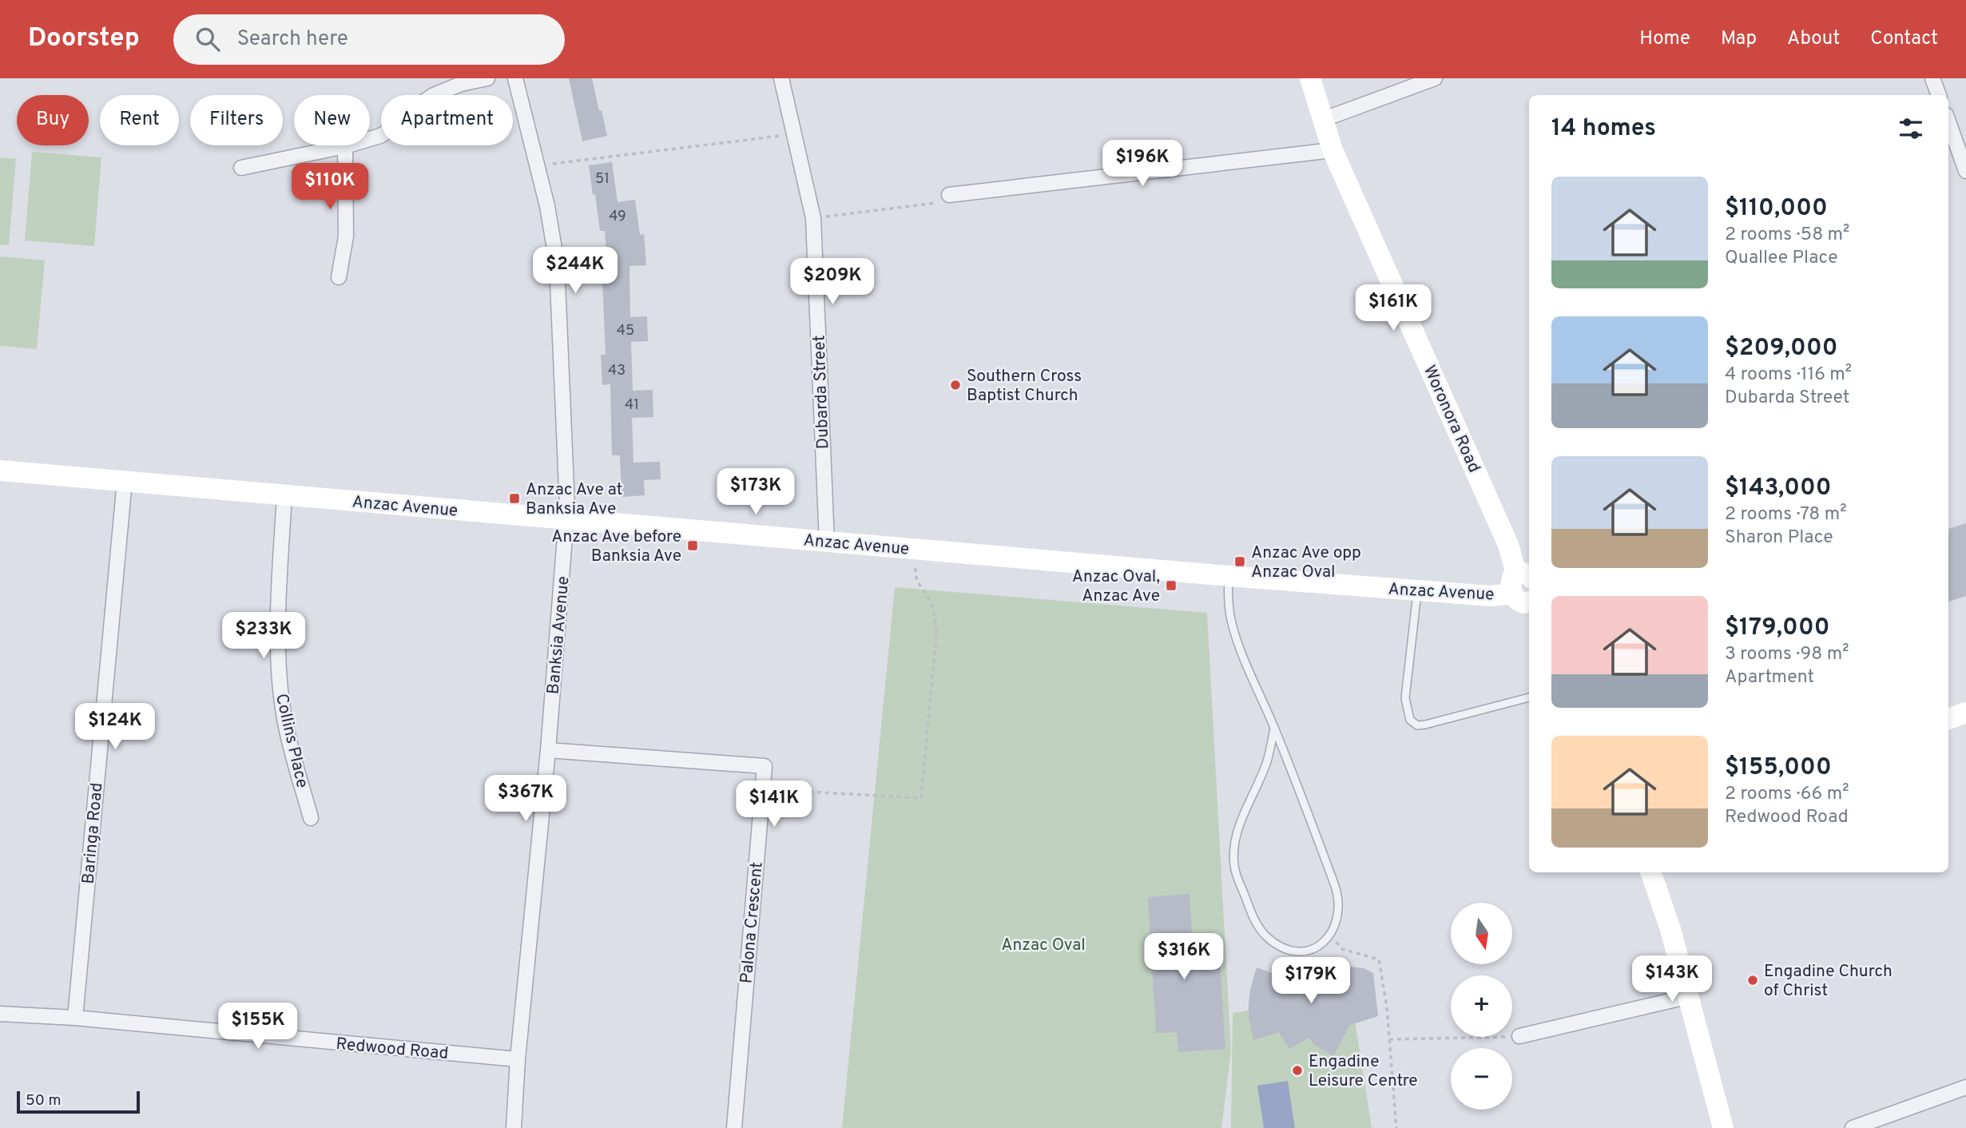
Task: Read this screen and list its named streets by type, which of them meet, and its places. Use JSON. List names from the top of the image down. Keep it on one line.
{"streets":{"street":["Dubarda Street","Woronora Road","Anzac Avenue","Banksia Avenue","Collins Place","Baringa Road","Palona Crescent","Redwood Road"]},"crossings":[["Dubarda Street","Anzac Avenue"],["Woronora Road","Anzac Avenue"],["Anzac Avenue","Banksia Avenue"],["Anzac Avenue","Collins Place"],["Anzac Avenue","Baringa Road"],["Banksia Avenue","Palona Crescent"],["Banksia Avenue","Redwood Road"],["Baringa Road","Redwood Road"]],"parks":["Anzac Oval"],"places":{"other":["Southern Cross Baptist Church","Engadine Church of Christ","Engadine Leisure Centre"],"transit":["Anzac Ave at Banksia Ave","Anzac Ave before Banksia Ave","Anzac Ave opp Anzac Oval","Anzac Oval, Anzac Ave"]},"house_numbers":["51","49","45","43","41"],"scale_bar":"50 m","north":"bottom","page":{"header":"Doorstep","search":"Search here","nav":["Home","Map","About","Contact"],"chip":["Buy","Rent","Filters","New","Apartment"],"heading":"14 homes","price":["$196K","$110K","$244K","$209K","$161K","$173K","$233K","$124K","$367K","$141K","$316K","$143K","$179K","$155K"],"list":[{"name":"$110,000","note":"2 rooms · 58 m² · Quallee Place"},{"name":"$209,000","note":"4 rooms · 116 m² · Dubarda Street"},{"name":"$143,000","note":"2 rooms · 78 m² · Sharon Place"},{"name":"$179,000","note":"3 rooms · 98 m² · Apartment"},{"name":"$155,000","note":"2 rooms · 66 m² · Redwood Road"}],"map_buttons":["+","−"],"scale":"50 m"}}
